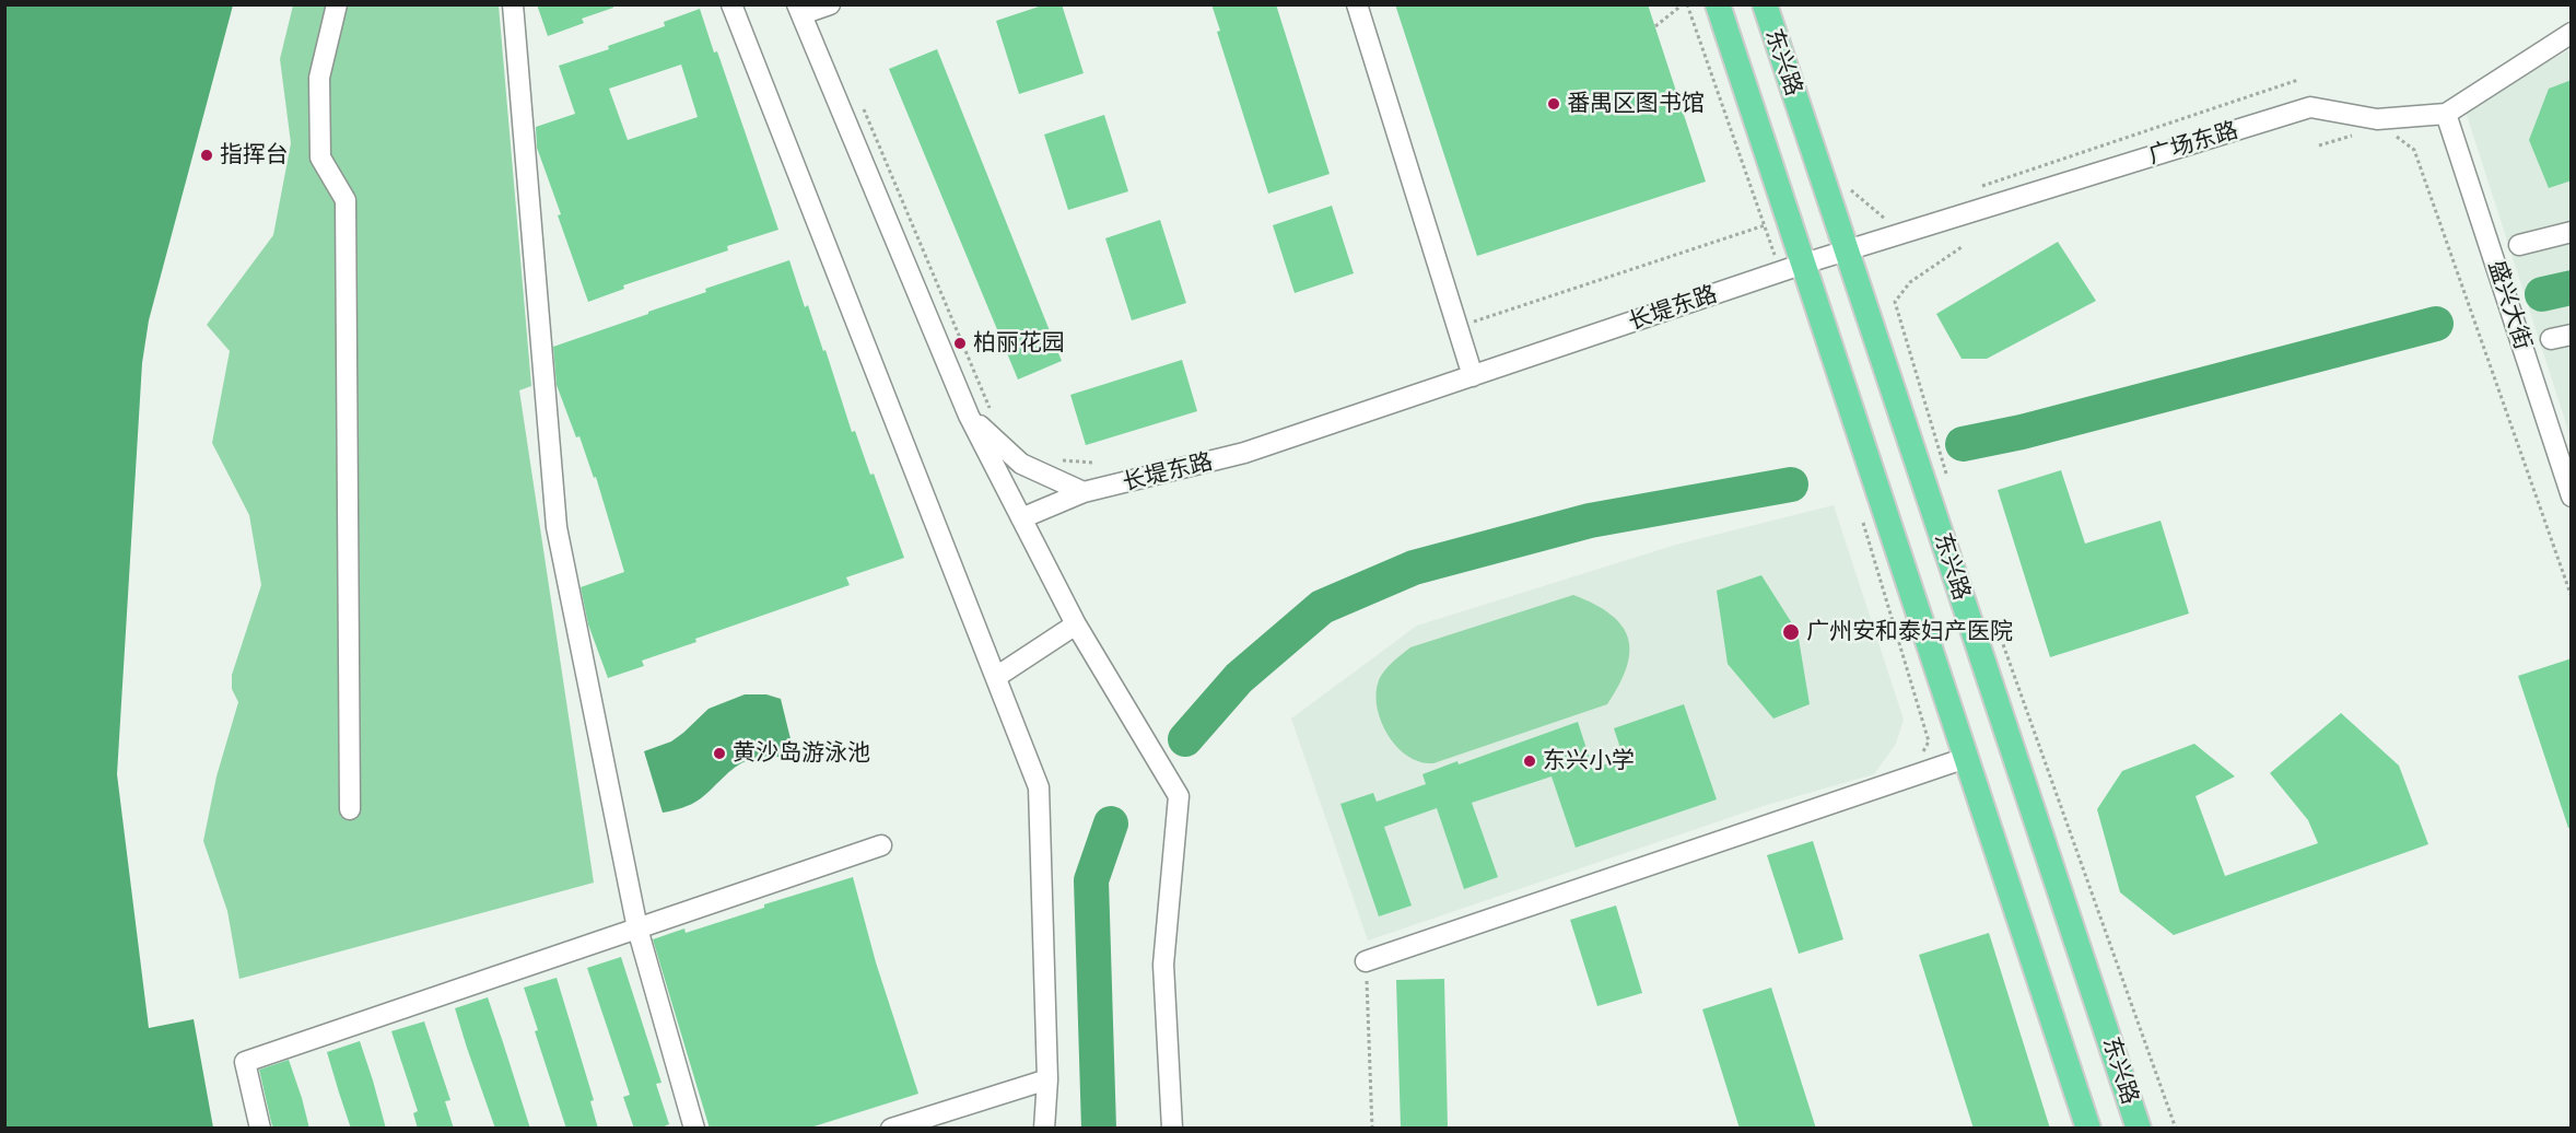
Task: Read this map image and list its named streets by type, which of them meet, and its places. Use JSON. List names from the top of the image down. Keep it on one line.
{"streets":{"main road":["东兴路"],"street":["广场东路","盛兴大街","长堤东路"]},"crossings":[["东兴路","广场东路"],["东兴路","长堤东路"],["广场东路","盛兴大街"],["广场东路","长堤东路"]],"places":["番禺区图书馆","指挥台","柏丽花园","广州安和泰妇产医院","黄沙岛游泳池","东兴小学"]}
